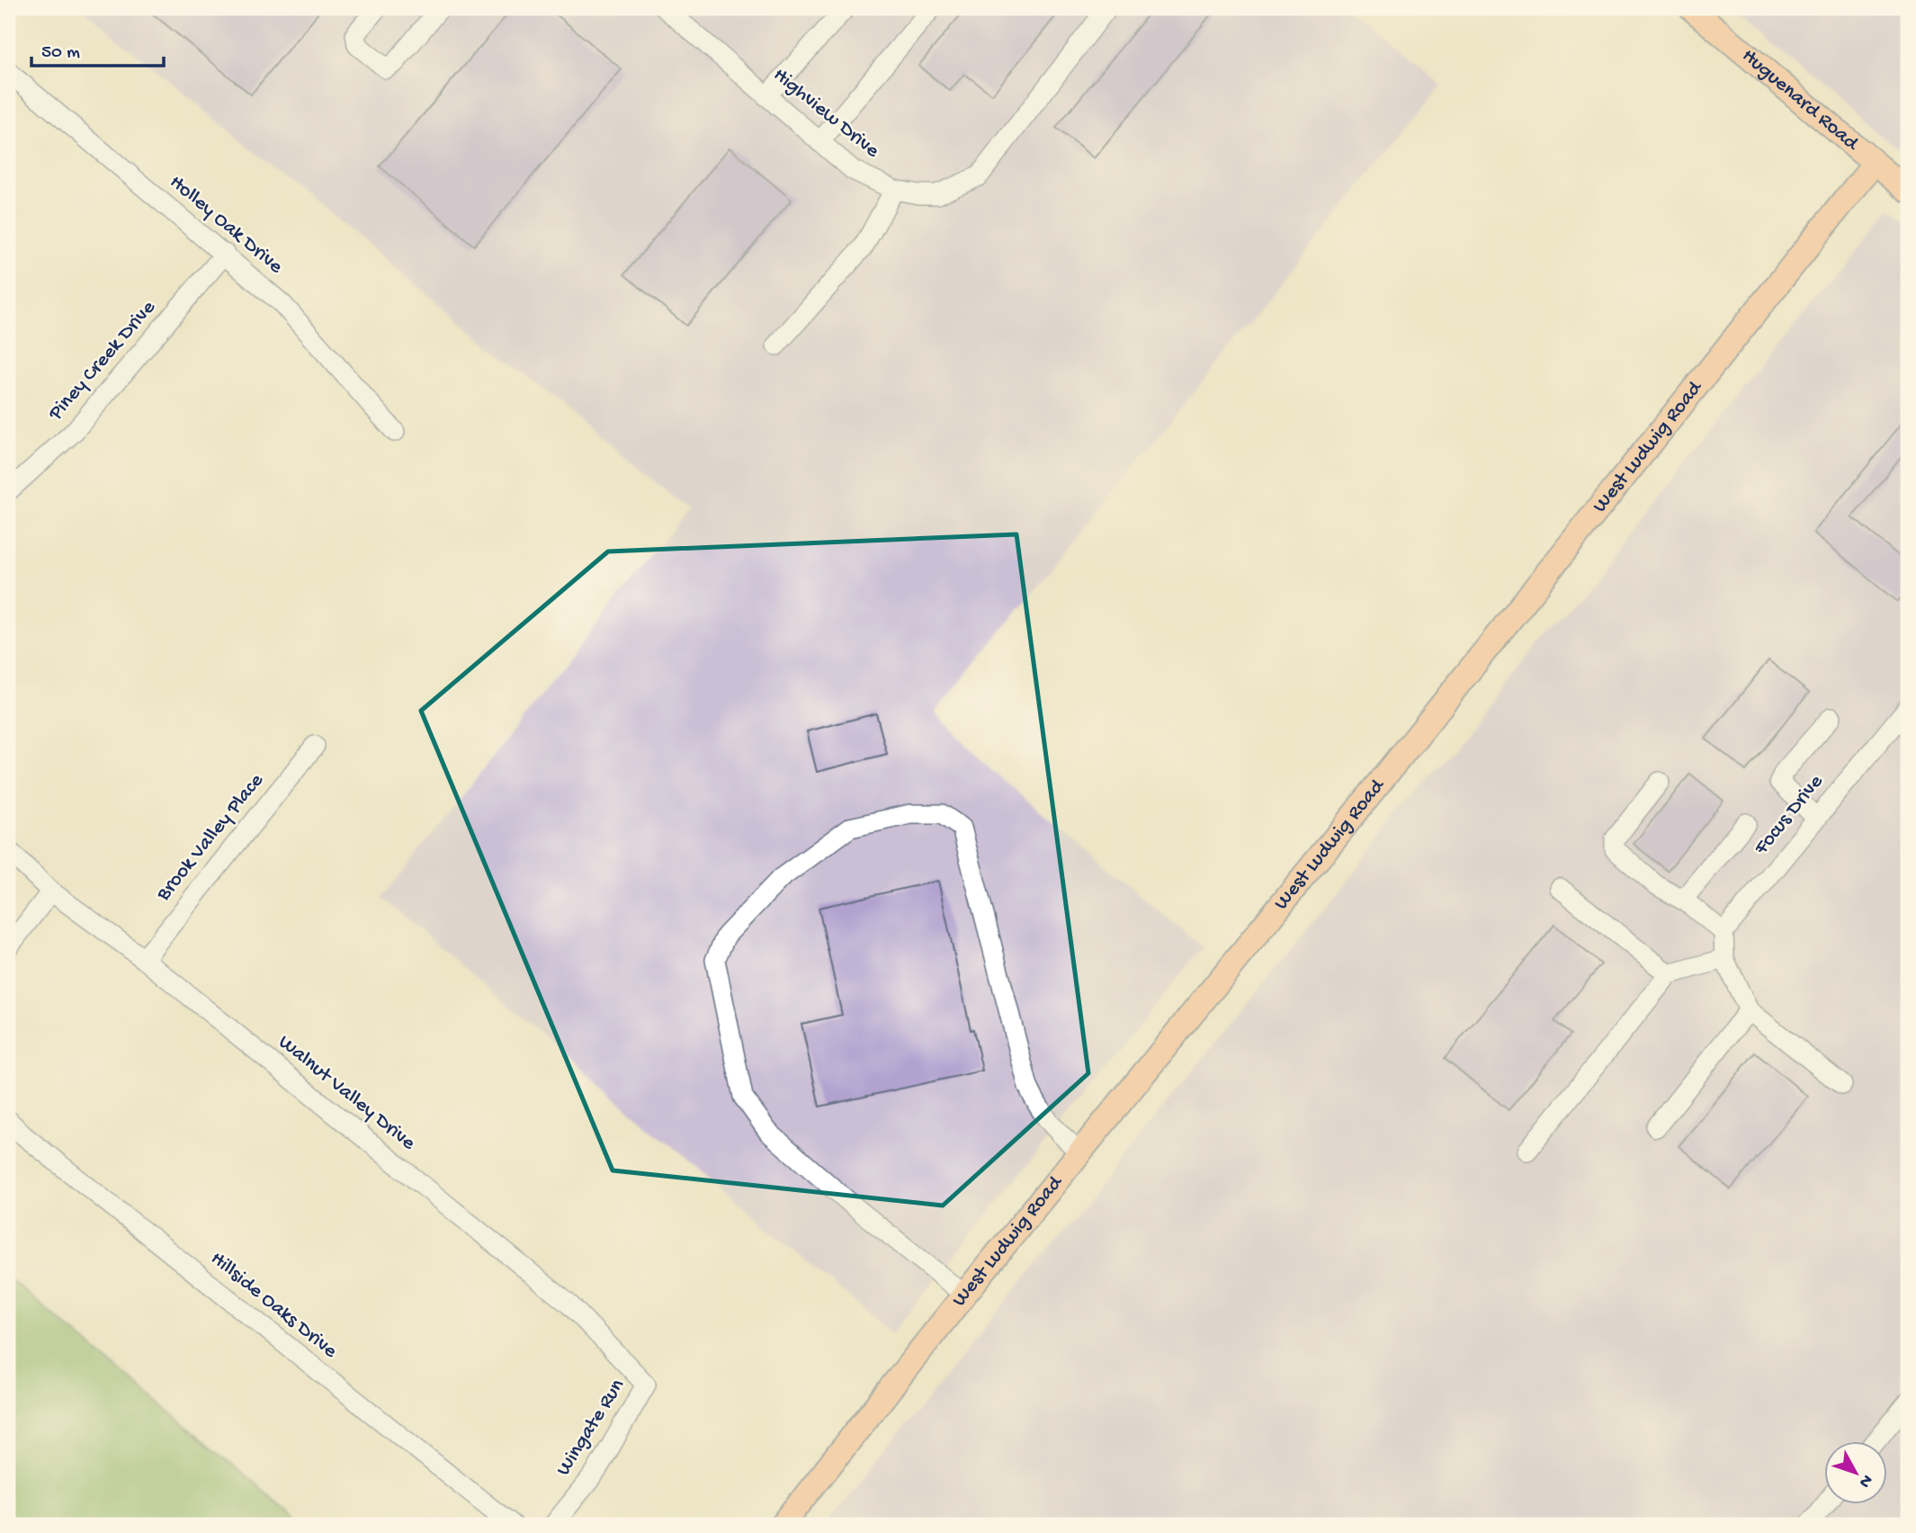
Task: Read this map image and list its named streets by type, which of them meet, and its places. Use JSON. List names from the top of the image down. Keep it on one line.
{"streets":{"main road":["Huguenard Road","West Ludwig Road"],"street":["Highview Drive","Holley Oak Drive","Piney Creek Drive","Focus Drive","Brook Valley Place","Walnut Valley Drive","Hillside Oaks Drive","Wingate Run"]},"crossings":[["Huguenard Road","West Ludwig Road"],["Holley Oak Drive","Piney Creek Drive"],["Brook Valley Place","Walnut Valley Drive"],["Walnut Valley Drive","Wingate Run"]],"scale_bar":"50 m","north":"bottom right"}
